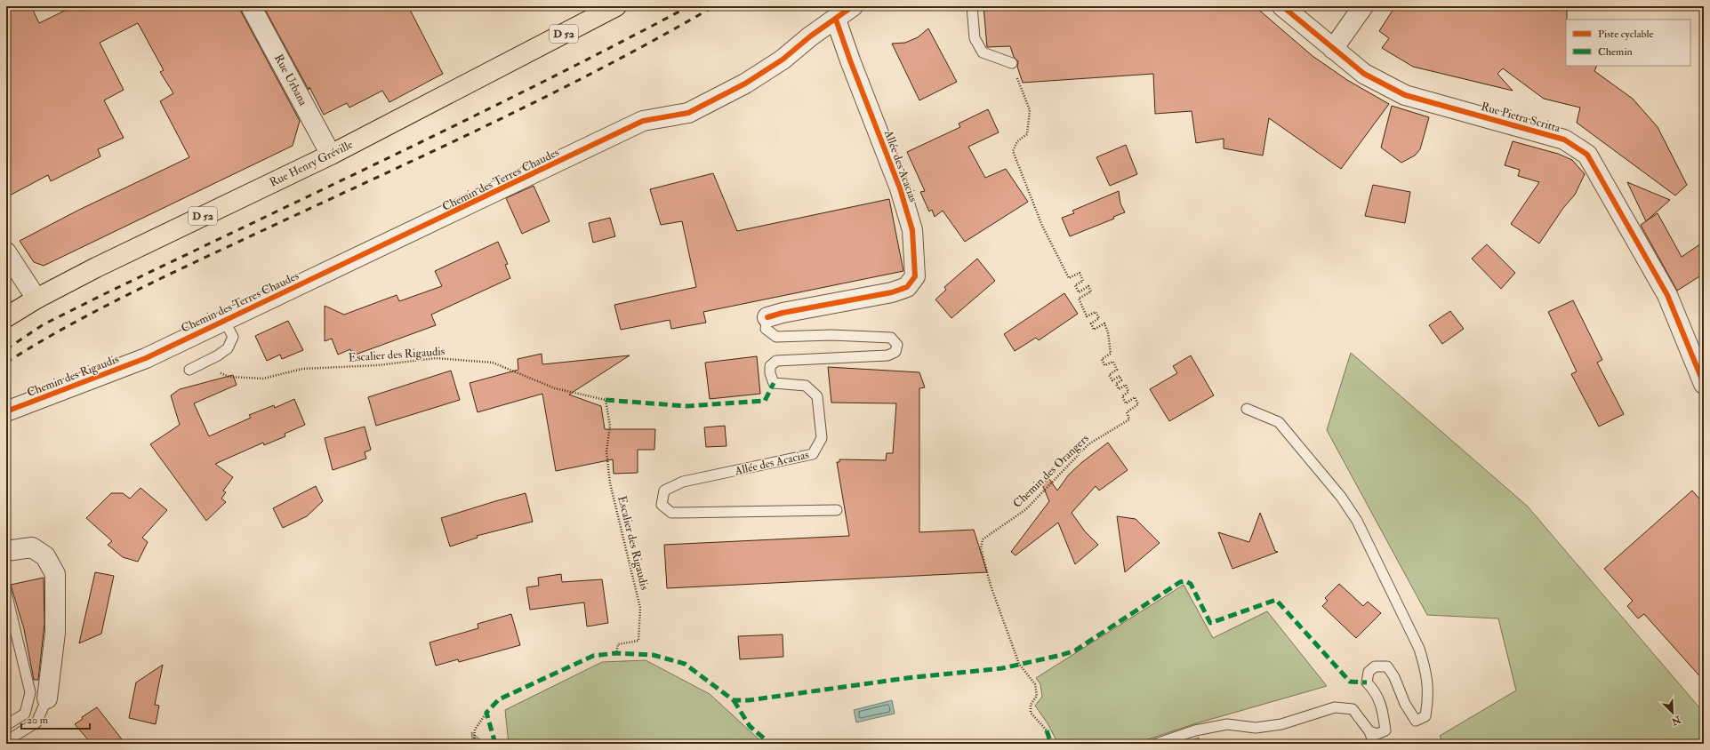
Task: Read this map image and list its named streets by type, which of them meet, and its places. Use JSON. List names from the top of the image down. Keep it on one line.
{"streets":{"main road":["D 52","Rue Henry Gréville"],"street":["Rue Urbana","Rue Pietra Scritta","Allée des Acacias","Chemin des Terres Chaudes","Chemin des Rigaudis"],"path":["Escalier des Rigaudis","Chemin des Orangers"]},"crossings":[["Rue Urbana","Rue Henry Gréville"],["Allée des Acacias","Chemin des Terres Chaudes"],["Chemin des Terres Chaudes","Chemin des Rigaudis"]],"legend":["Piste cyclable","Chemin"],"scale_bar":"20 m","north":"bottom right"}
